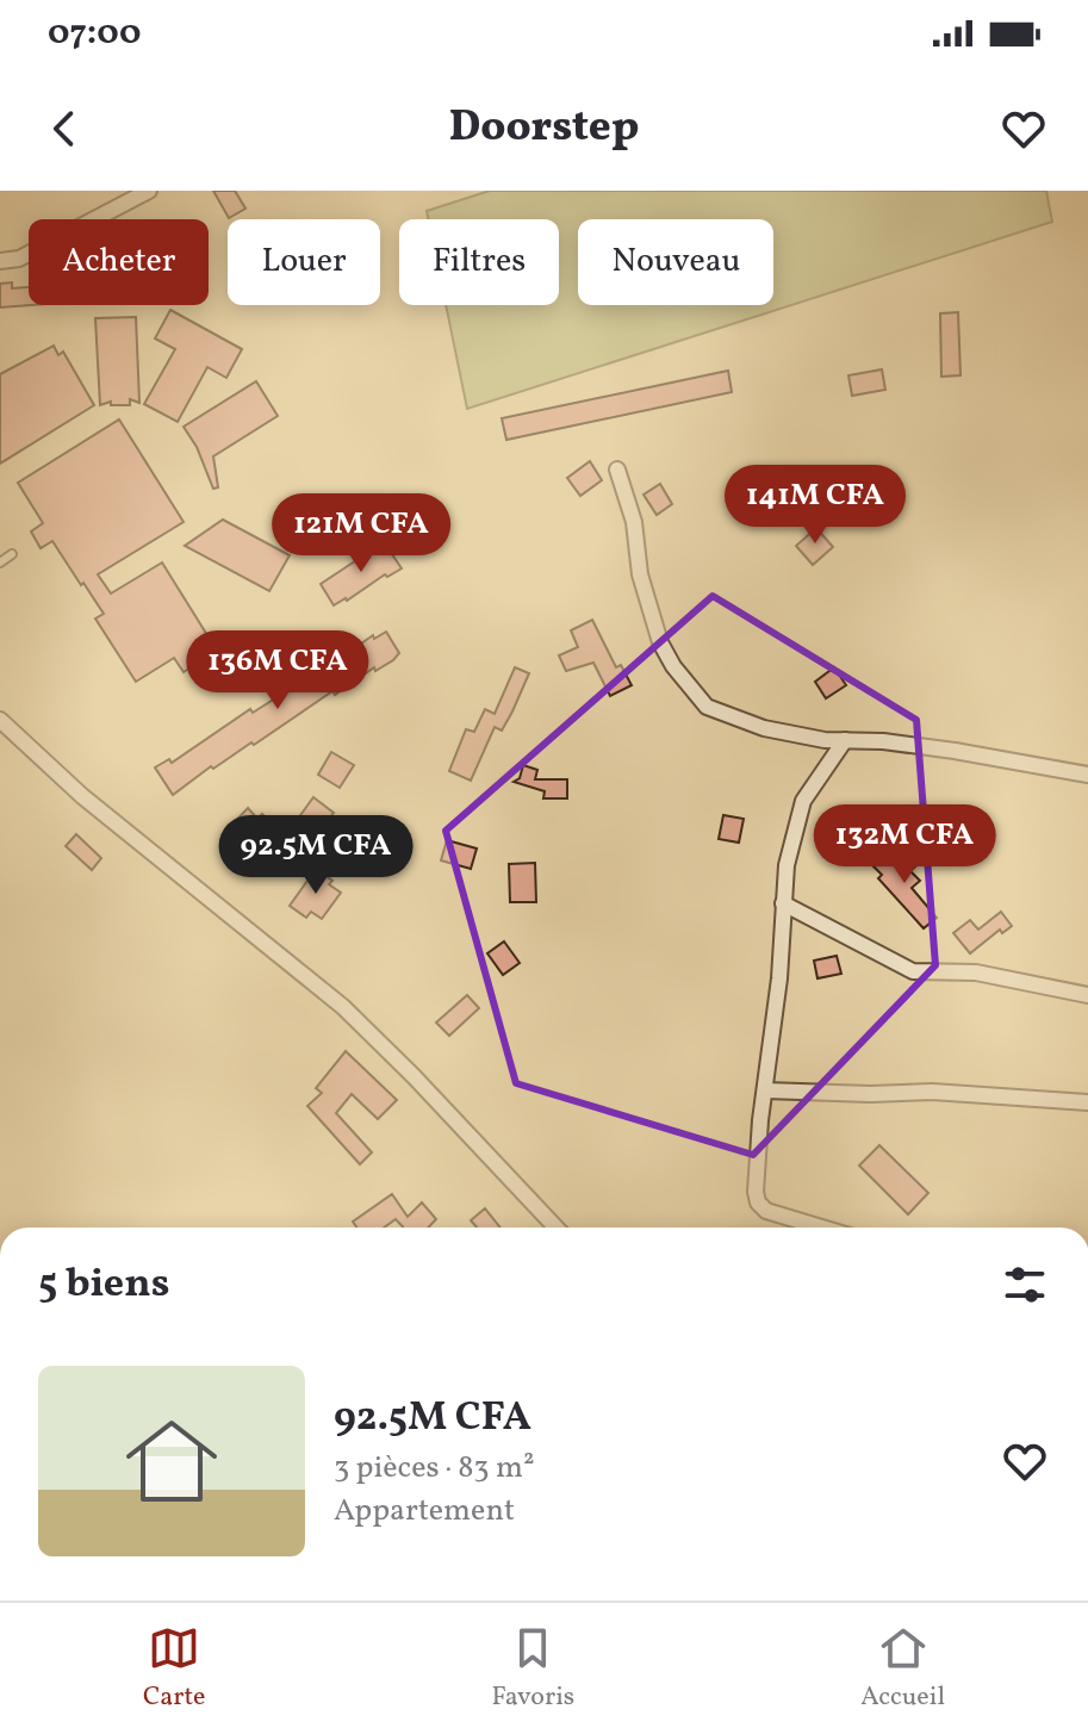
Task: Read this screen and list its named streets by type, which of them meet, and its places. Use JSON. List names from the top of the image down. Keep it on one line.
{"page":{"status":"07:00","header":"Doorstep","chip":["Acheter","Louer","Filtres","Nouveau"],"price":["141M CFA","121M CFA","136M CFA","132M CFA","92.5M CFA"],"heading":"5 biens","list":[{"name":"92.5M CFA","note":"3 pièces · 83 m² · Appartement"}],"tabs":["Carte","Favoris","Accueil"]}}
